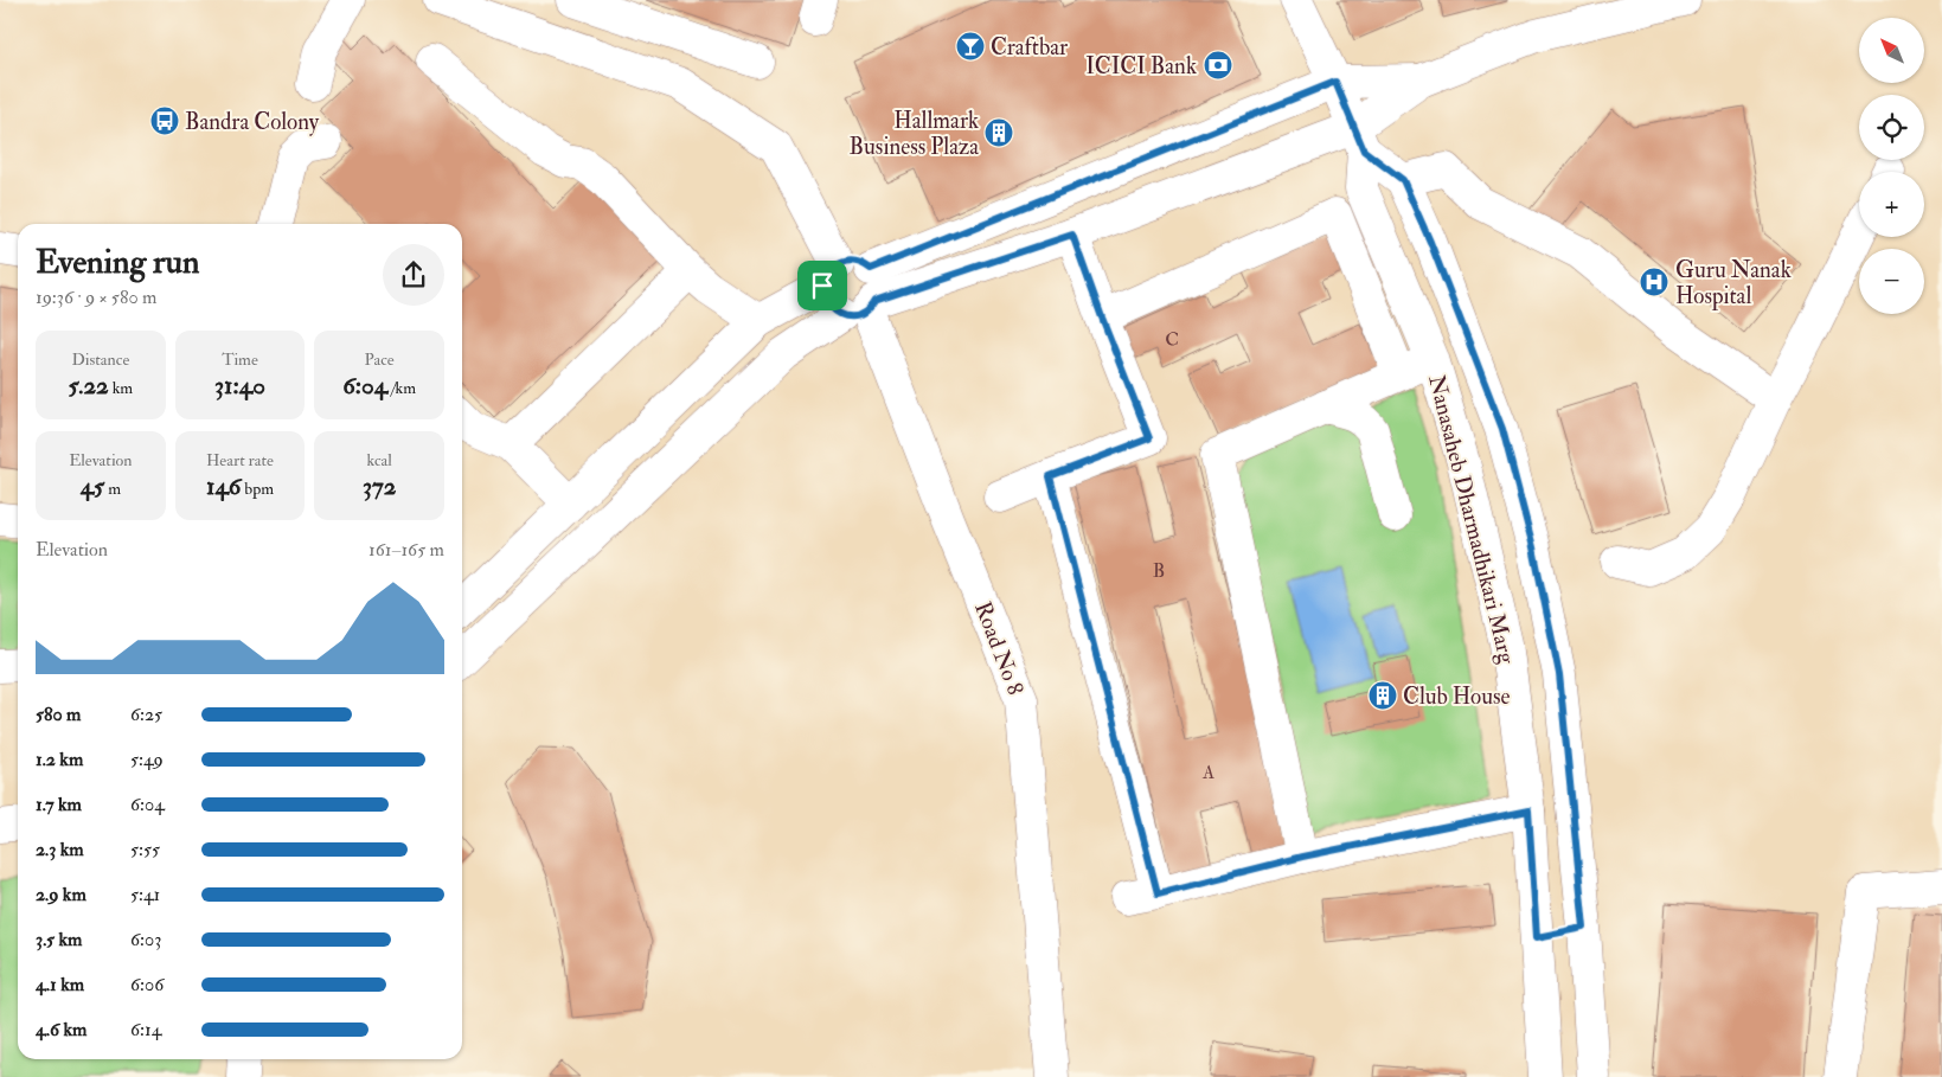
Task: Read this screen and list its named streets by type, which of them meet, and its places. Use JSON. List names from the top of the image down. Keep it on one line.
{"streets":{"street":["Nanasaheb Dharmadhikari Marg","Road No 8"]},"places":{"bar":["Craftbar"],"bank":["ICICI Bank"],"bus stop":["Bandra Colony"],"building":["Hallmark Business Plaza","Club House"],"hospital":["Guru Nanak Hospital"]},"house_numbers":["C","B","A"],"north":"top left","page":{"map_buttons":["+","−"],"heading":["Evening run","19:36 · 9 × 580 m"],"stats":[["Distance","5.22 km"],["Time","31:40"],["Pace","6:04 /km"],["Elevation","45 m"],["Heart rate","146 bpm"],["kcal","372"]],"chart":["Elevation","161–165 m"],"list":[{"name":"580 m","note":"6:25"},{"name":"1.2 km","note":"5:49"},{"name":"1.7 km","note":"6:04"},{"name":"2.3 km","note":"5:55"},{"name":"2.9 km","note":"5:41"},{"name":"3.5 km","note":"6:03"},{"name":"4.1 km","note":"6:06"},{"name":"4.6 km","note":"6:14"}]}}
